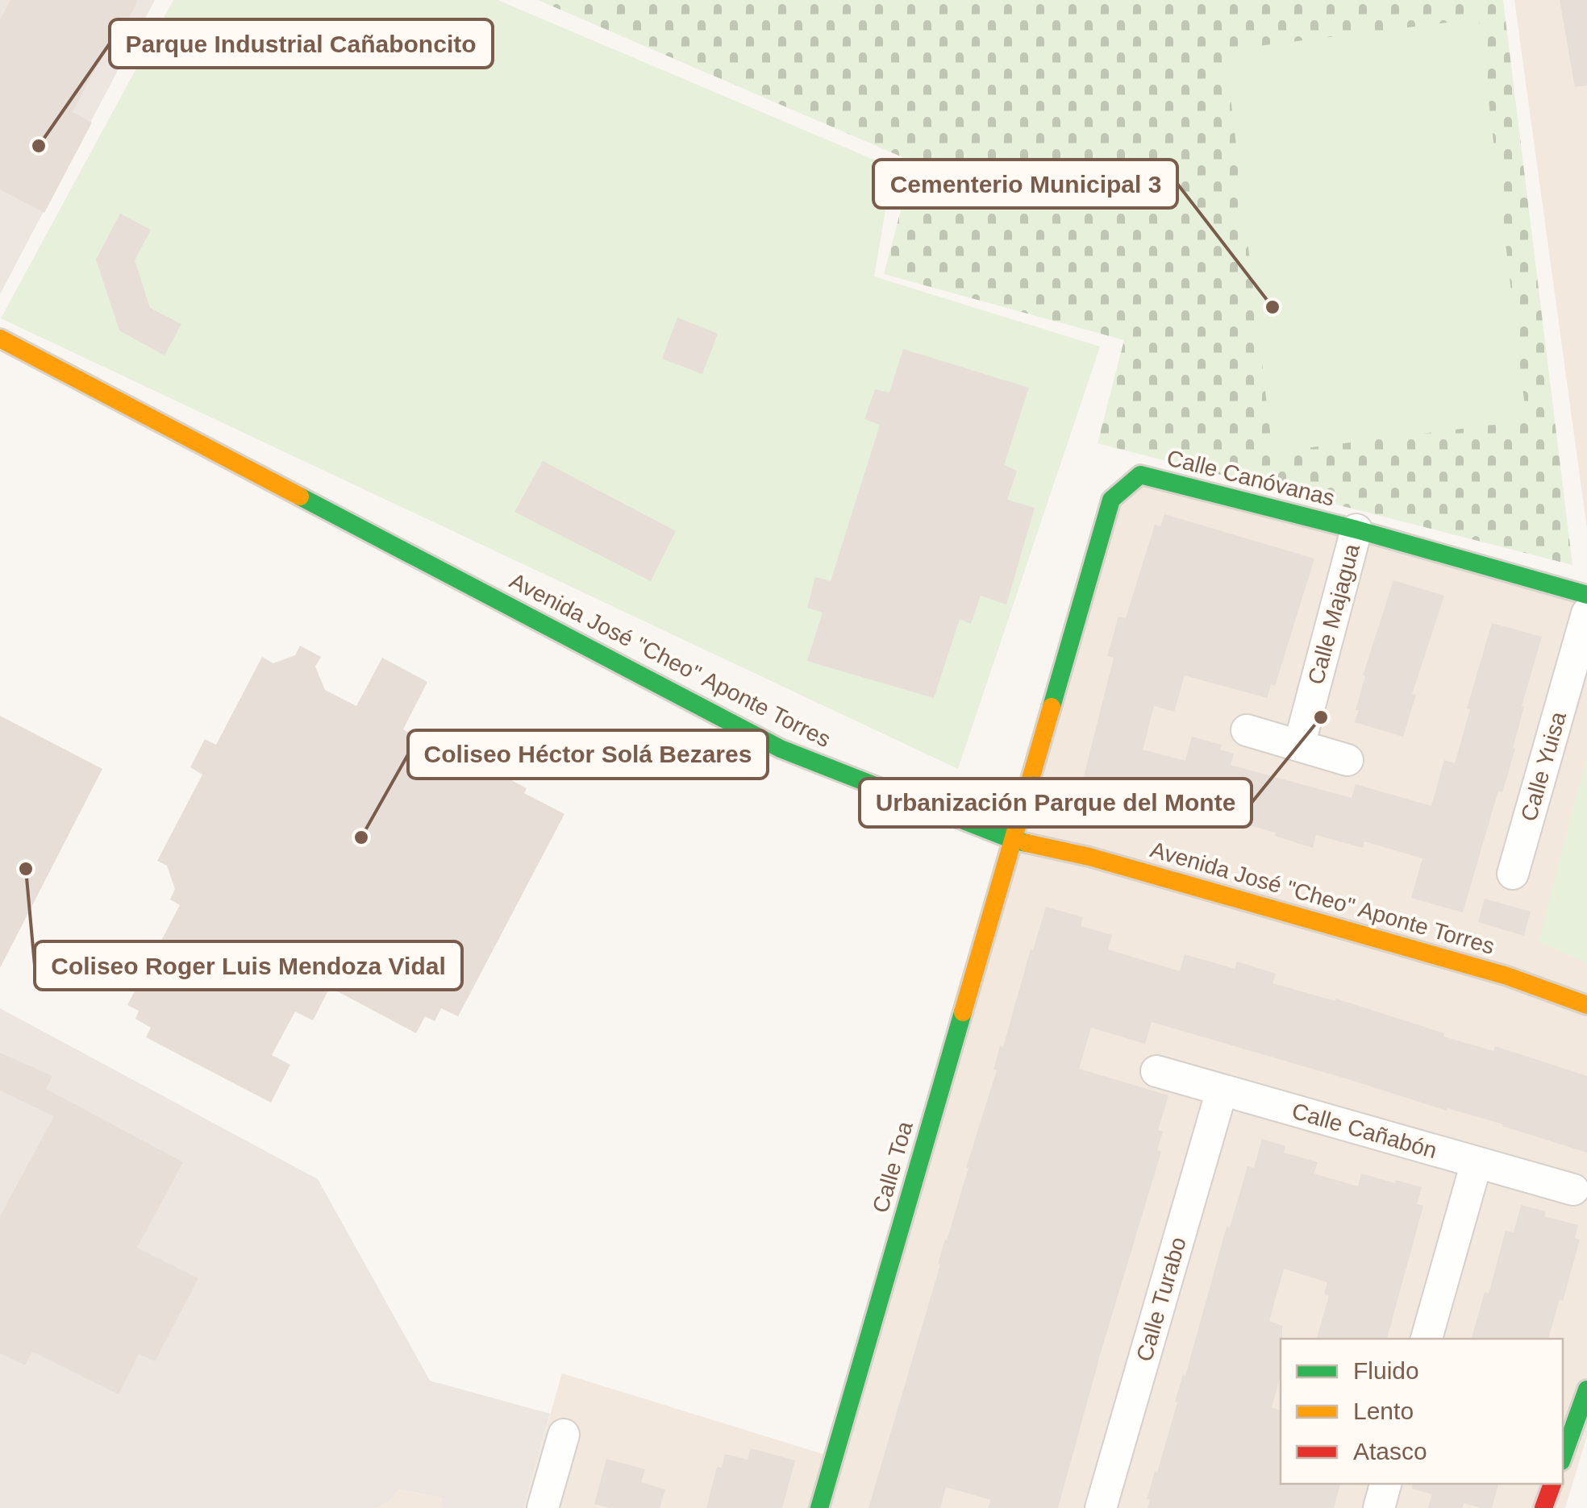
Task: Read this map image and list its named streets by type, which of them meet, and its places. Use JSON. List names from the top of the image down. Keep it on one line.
{"streets":{"street":["Calle Canóvanas","Calle Majagua","Avenida José \"Cheo\" Aponte Torres","Calle Yuisa","Calle Cañabón","Calle Toa","Calle Turabo"]},"crossings":[["Calle Canóvanas","Calle Majagua"],["Calle Canóvanas","Avenida José \"Cheo\" Aponte Torres"],["Calle Canóvanas","Calle Toa"],["Avenida José \"Cheo\" Aponte Torres","Calle Toa"],["Calle Cañabón","Calle Turabo"]],"places":["Parque Industrial Cañaboncito","Cementerio Municipal 3","Urbanización Parque del Monte","Coliseo Héctor Solá Bezares","Coliseo Roger Luis Mendoza Vidal"],"legend":["Fluido","Lento","Atasco"]}
